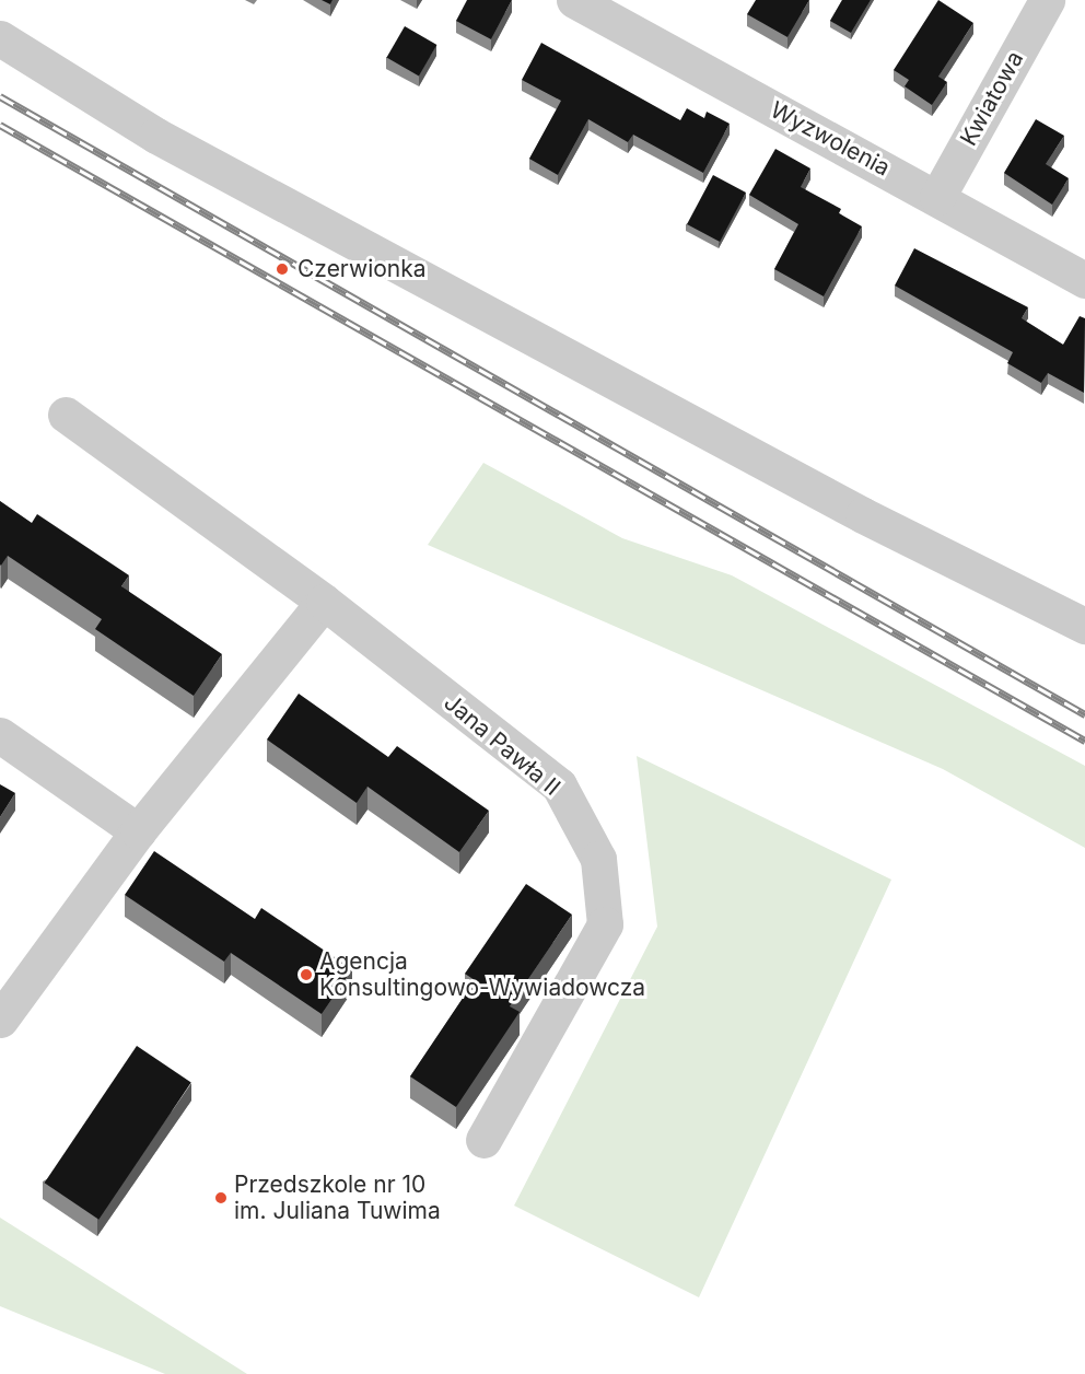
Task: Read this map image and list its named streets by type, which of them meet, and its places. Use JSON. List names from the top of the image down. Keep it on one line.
{"streets":{"street":["Kwiatowa","Wyzwolenia","Jana Pawła II"]},"crossings":[["Kwiatowa","Wyzwolenia"]],"places":["Czerwionka","Agencja Konsultingowo-Wywiadowcza","Przedszkole nr 10 im. Juliana Tuwima"]}
